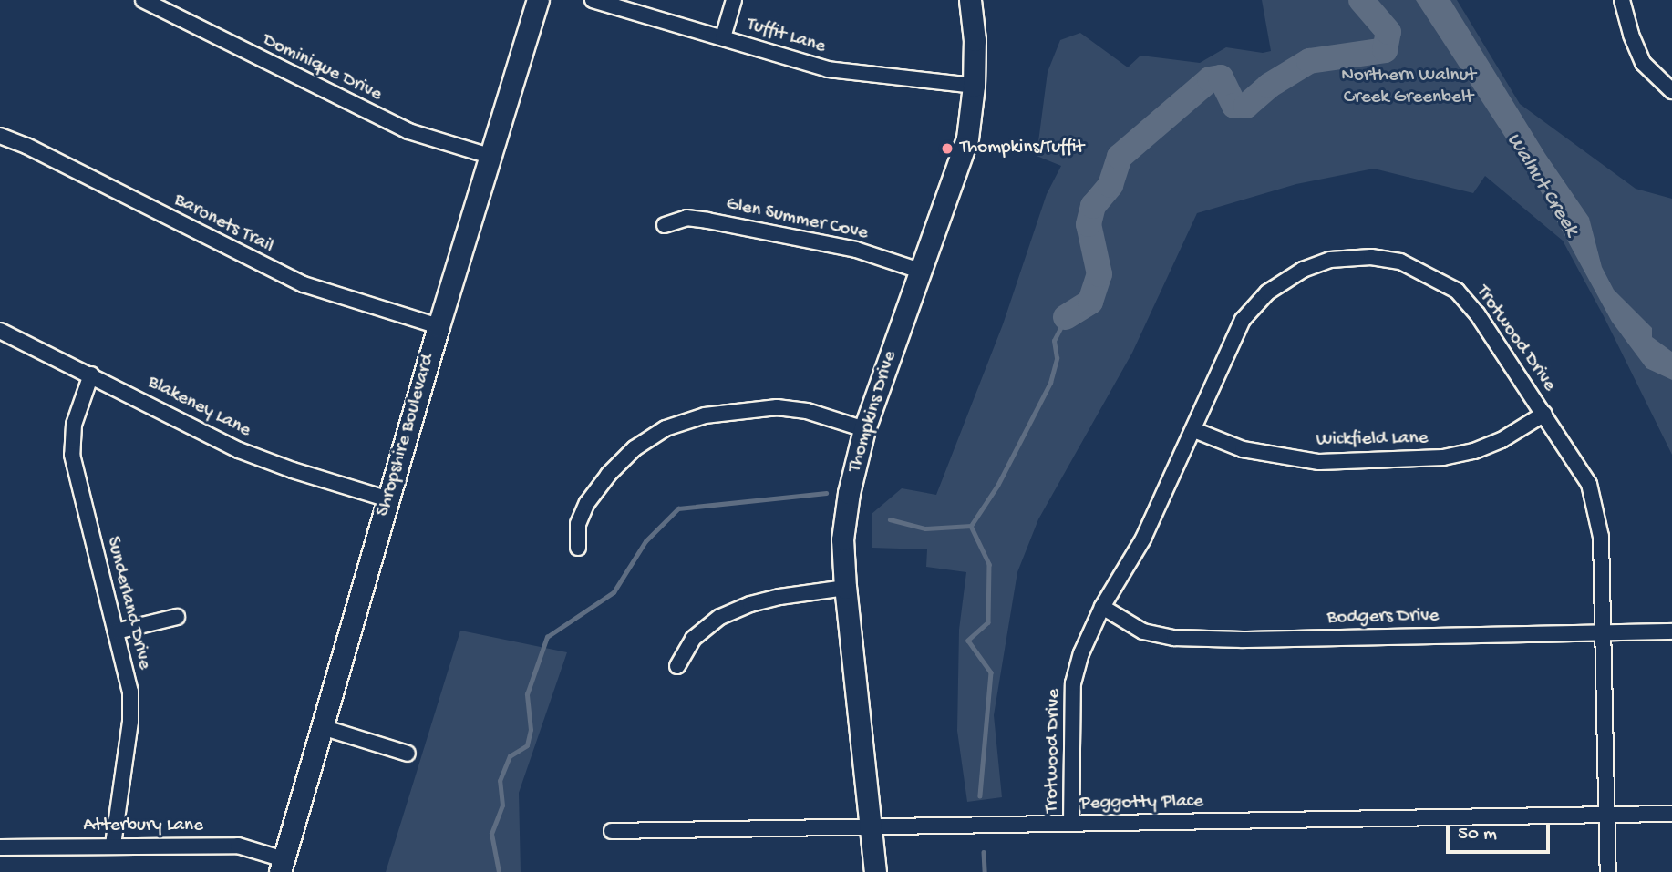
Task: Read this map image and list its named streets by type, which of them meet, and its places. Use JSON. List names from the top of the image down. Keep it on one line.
{"streets":{"street":["Tuffit Lane","Dominique Drive","Glen Summer Cove","Baronets Trail","Trotwood Drive","Blakeney Lane","Thompkins Drive","Shropshire Boulevard","Wickfield Lane","Sunderland Drive","Bodgers Drive","Peggotty Place","Atterbury Lane"]},"crossings":[["Tuffit Lane","Thompkins Drive"],["Dominique Drive","Shropshire Boulevard"],["Glen Summer Cove","Thompkins Drive"],["Baronets Trail","Shropshire Boulevard"],["Trotwood Drive","Wickfield Lane"],["Trotwood Drive","Bodgers Drive"],["Trotwood Drive","Peggotty Place"],["Blakeney Lane","Shropshire Boulevard"],["Blakeney Lane","Sunderland Drive"],["Thompkins Drive","Peggotty Place"],["Shropshire Boulevard","Atterbury Lane"],["Sunderland Drive","Atterbury Lane"]],"water":["Walnut Creek"],"parks":["Northern Walnut Creek Greenbelt"],"places":["Thompkins/Tuffit"],"scale_bar":"50 m"}
